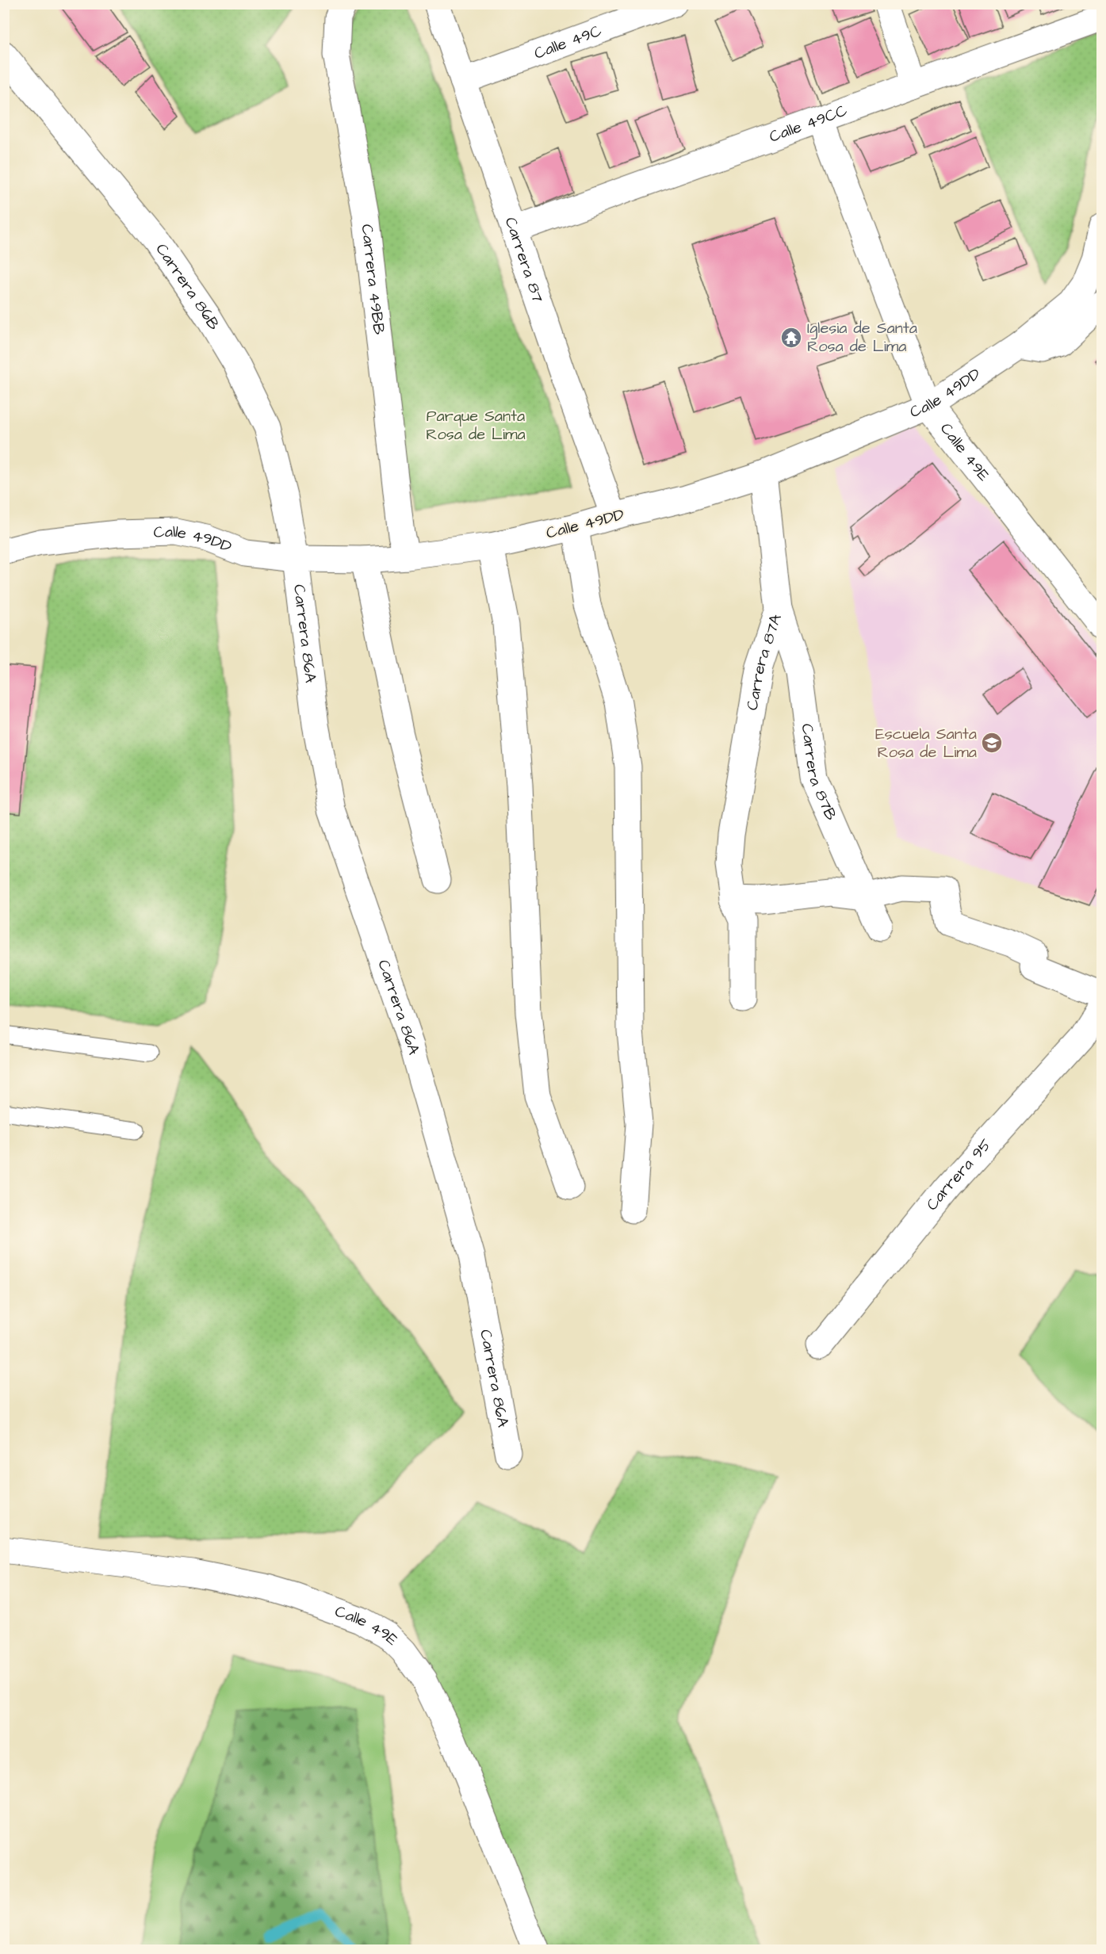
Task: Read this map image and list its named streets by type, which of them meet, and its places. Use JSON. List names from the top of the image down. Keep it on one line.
{"streets":{"street":["Calle 49C","Calle 49CC","Carrera 87","Carrera 49BB","Carrera 86B","Calle 49DD","Calle 49E","Carrera 86A","Carrera 87A","Carrera 87B","Carrera 95"]},"crossings":[["Calle 49C","Carrera 87"],["Calle 49CC","Carrera 87"],["Calle 49CC","Calle 49E"],["Carrera 87","Calle 49DD"],["Carrera 49BB","Calle 49DD"],["Carrera 86B","Calle 49DD"],["Carrera 86B","Carrera 86A"],["Calle 49DD","Calle 49E"],["Calle 49DD","Carrera 86A"],["Calle 49DD","Carrera 87A"],["Carrera 87A","Carrera 87B"]],"parks":["Parque Santa Rosa de Lima"],"places":{"temple":["Iglesia de Santa Rosa de Lima"],"school or university":["Escuela Santa Rosa de Lima"]}}
